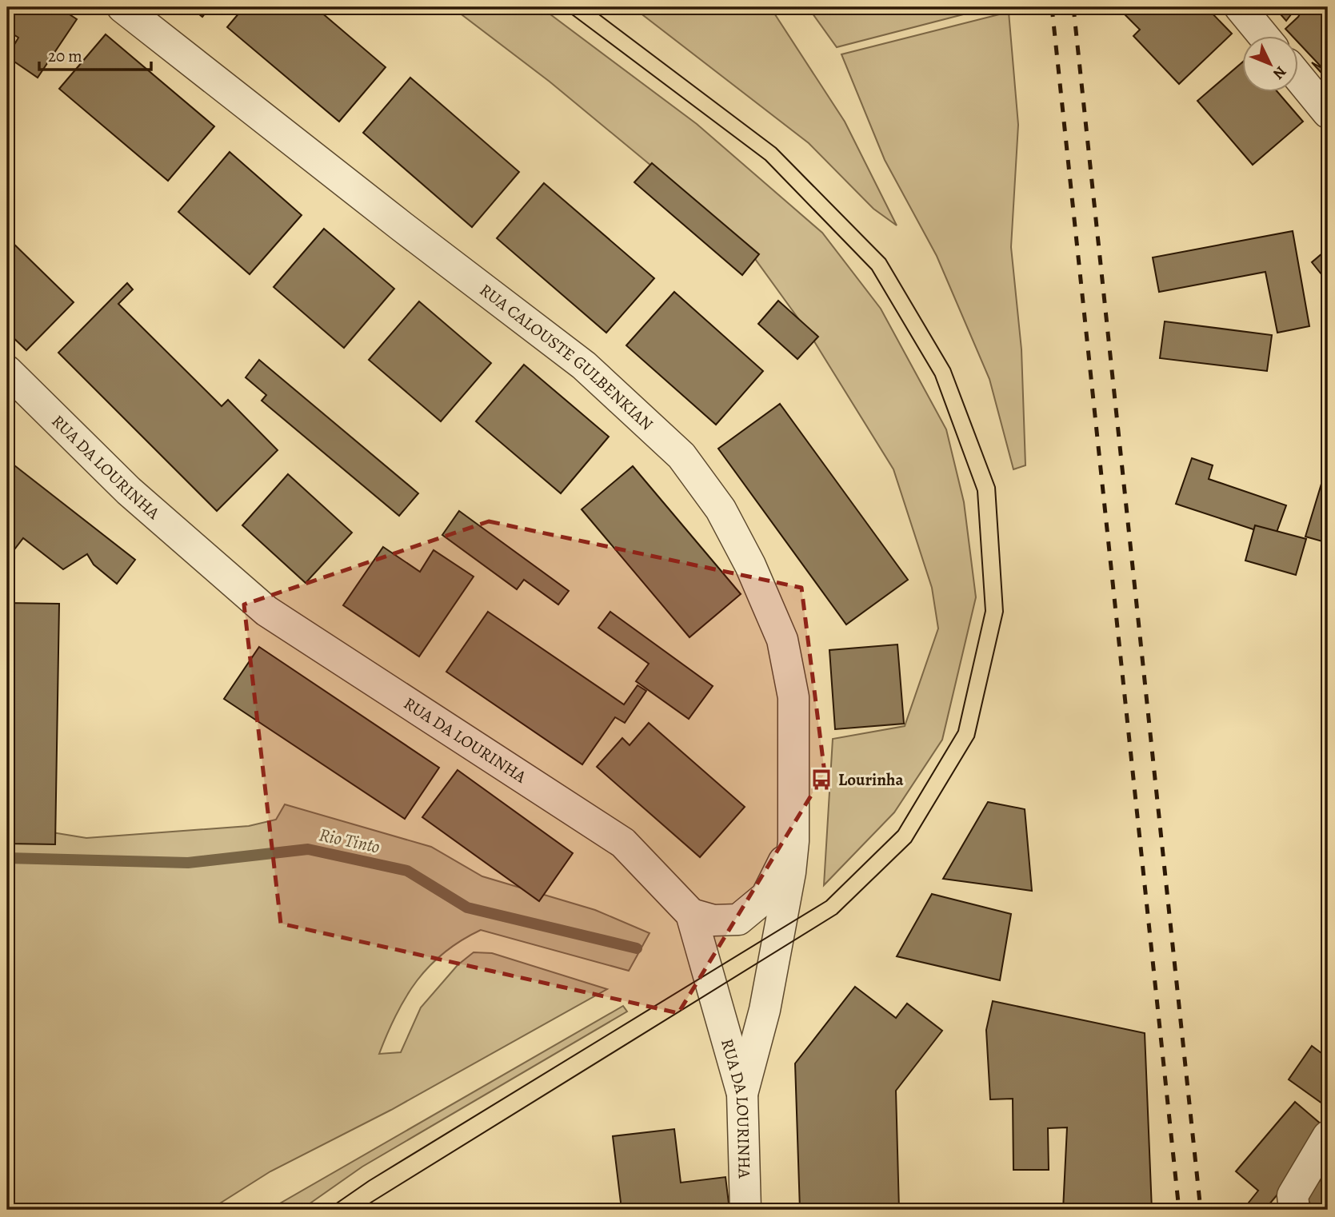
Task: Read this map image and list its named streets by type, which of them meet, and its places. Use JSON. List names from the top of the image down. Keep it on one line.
{"streets":{"street":["RUA CALOUSTE GULBENKIAN","RUA DA LOURINHA"]},"crossings":[["RUA CALOUSTE GULBENKIAN","RUA DA LOURINHA"]],"water":["Rio Tinto"],"places":{"bus stop":["Lourinha"]},"scale_bar":"20 m","north":"bottom right"}
